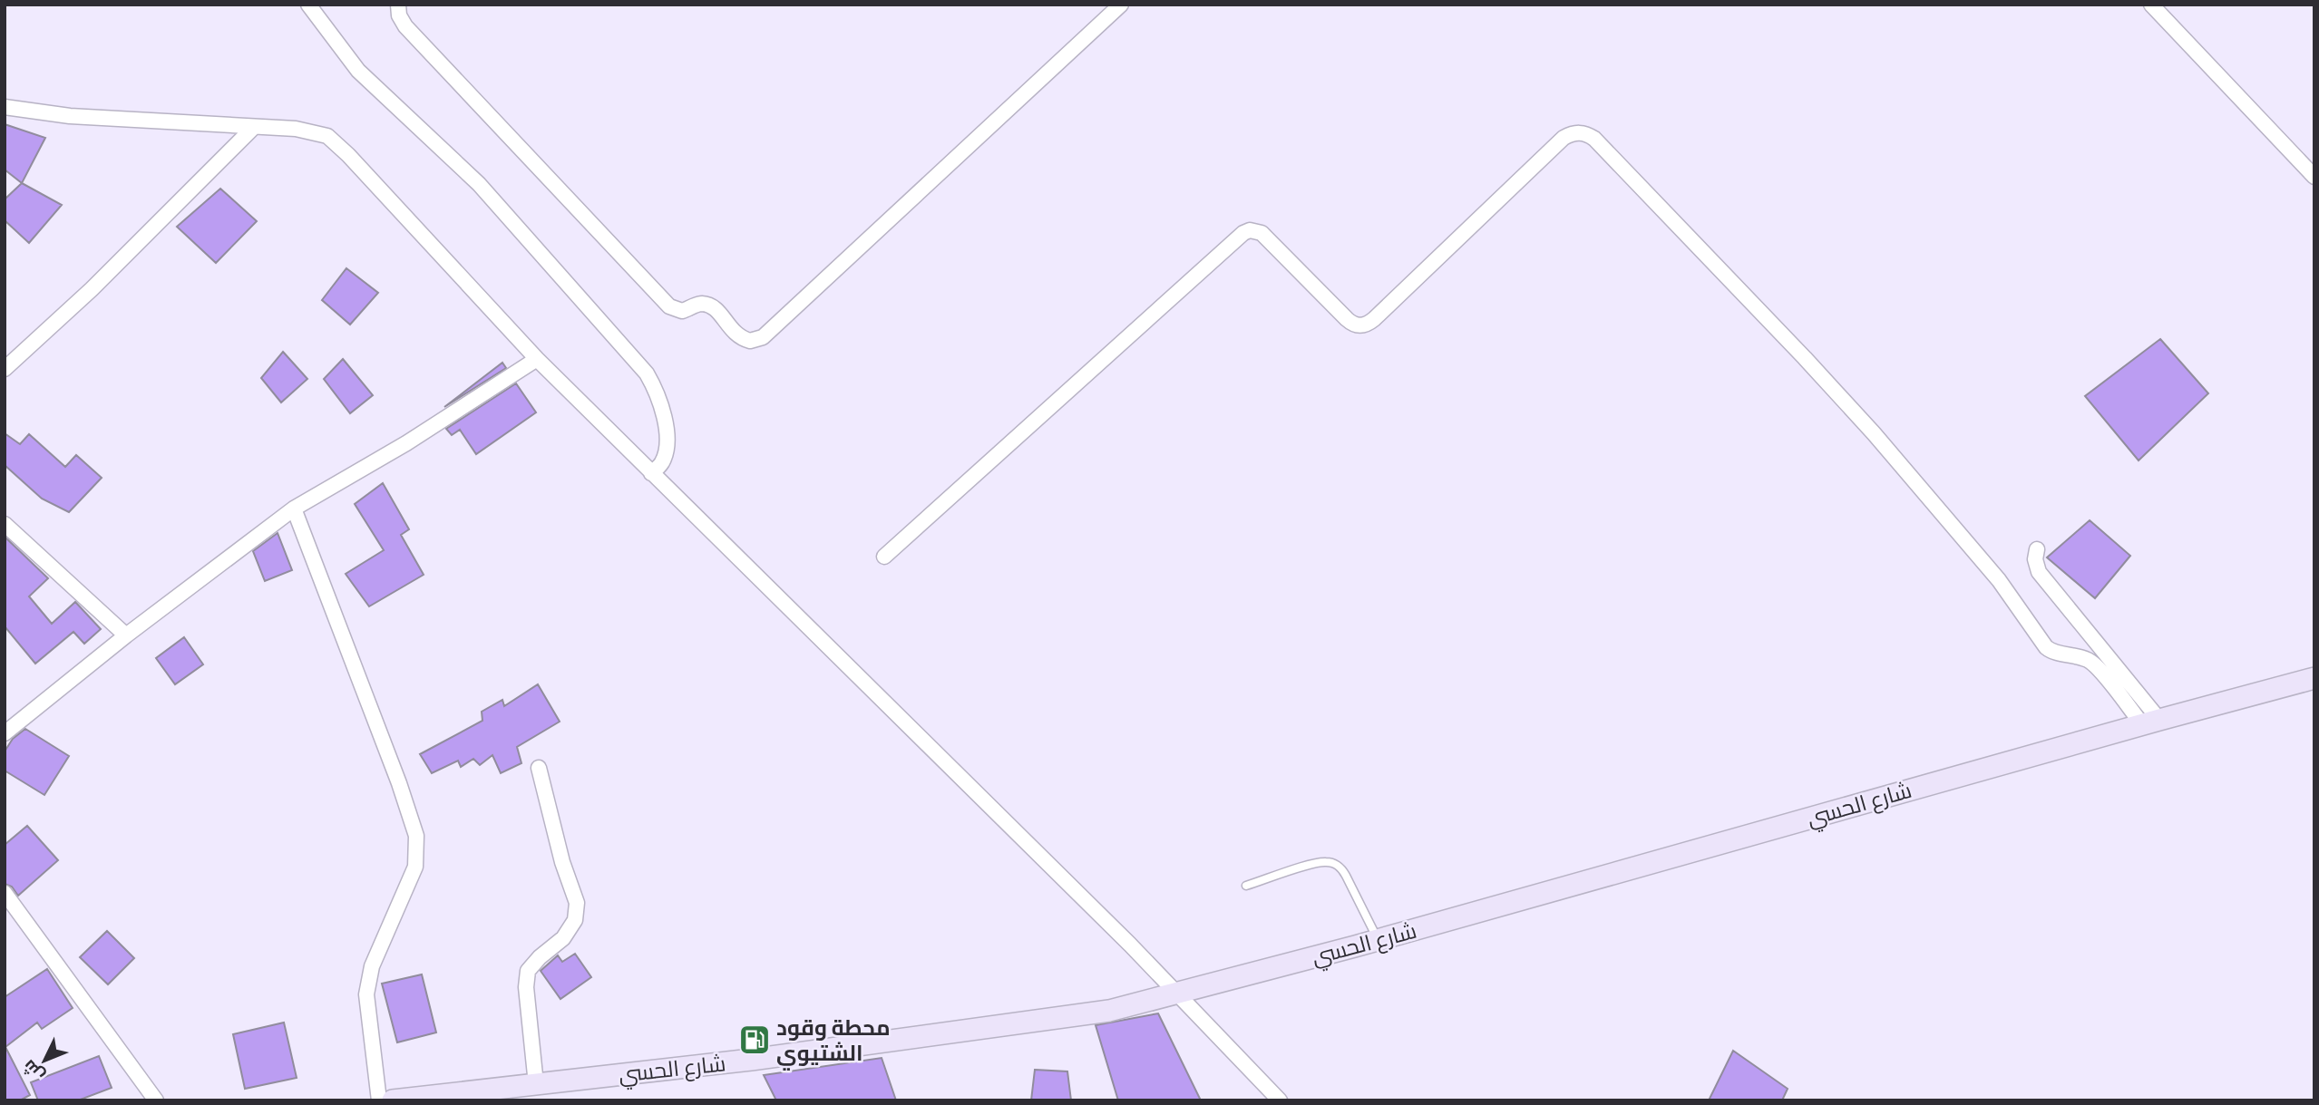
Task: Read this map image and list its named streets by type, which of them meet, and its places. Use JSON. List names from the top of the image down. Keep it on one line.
{"streets":{"street":["شارع الحسي"]},"places":{"fuel station":["محطة وقود الشتيوي"]},"north":"bottom left"}
